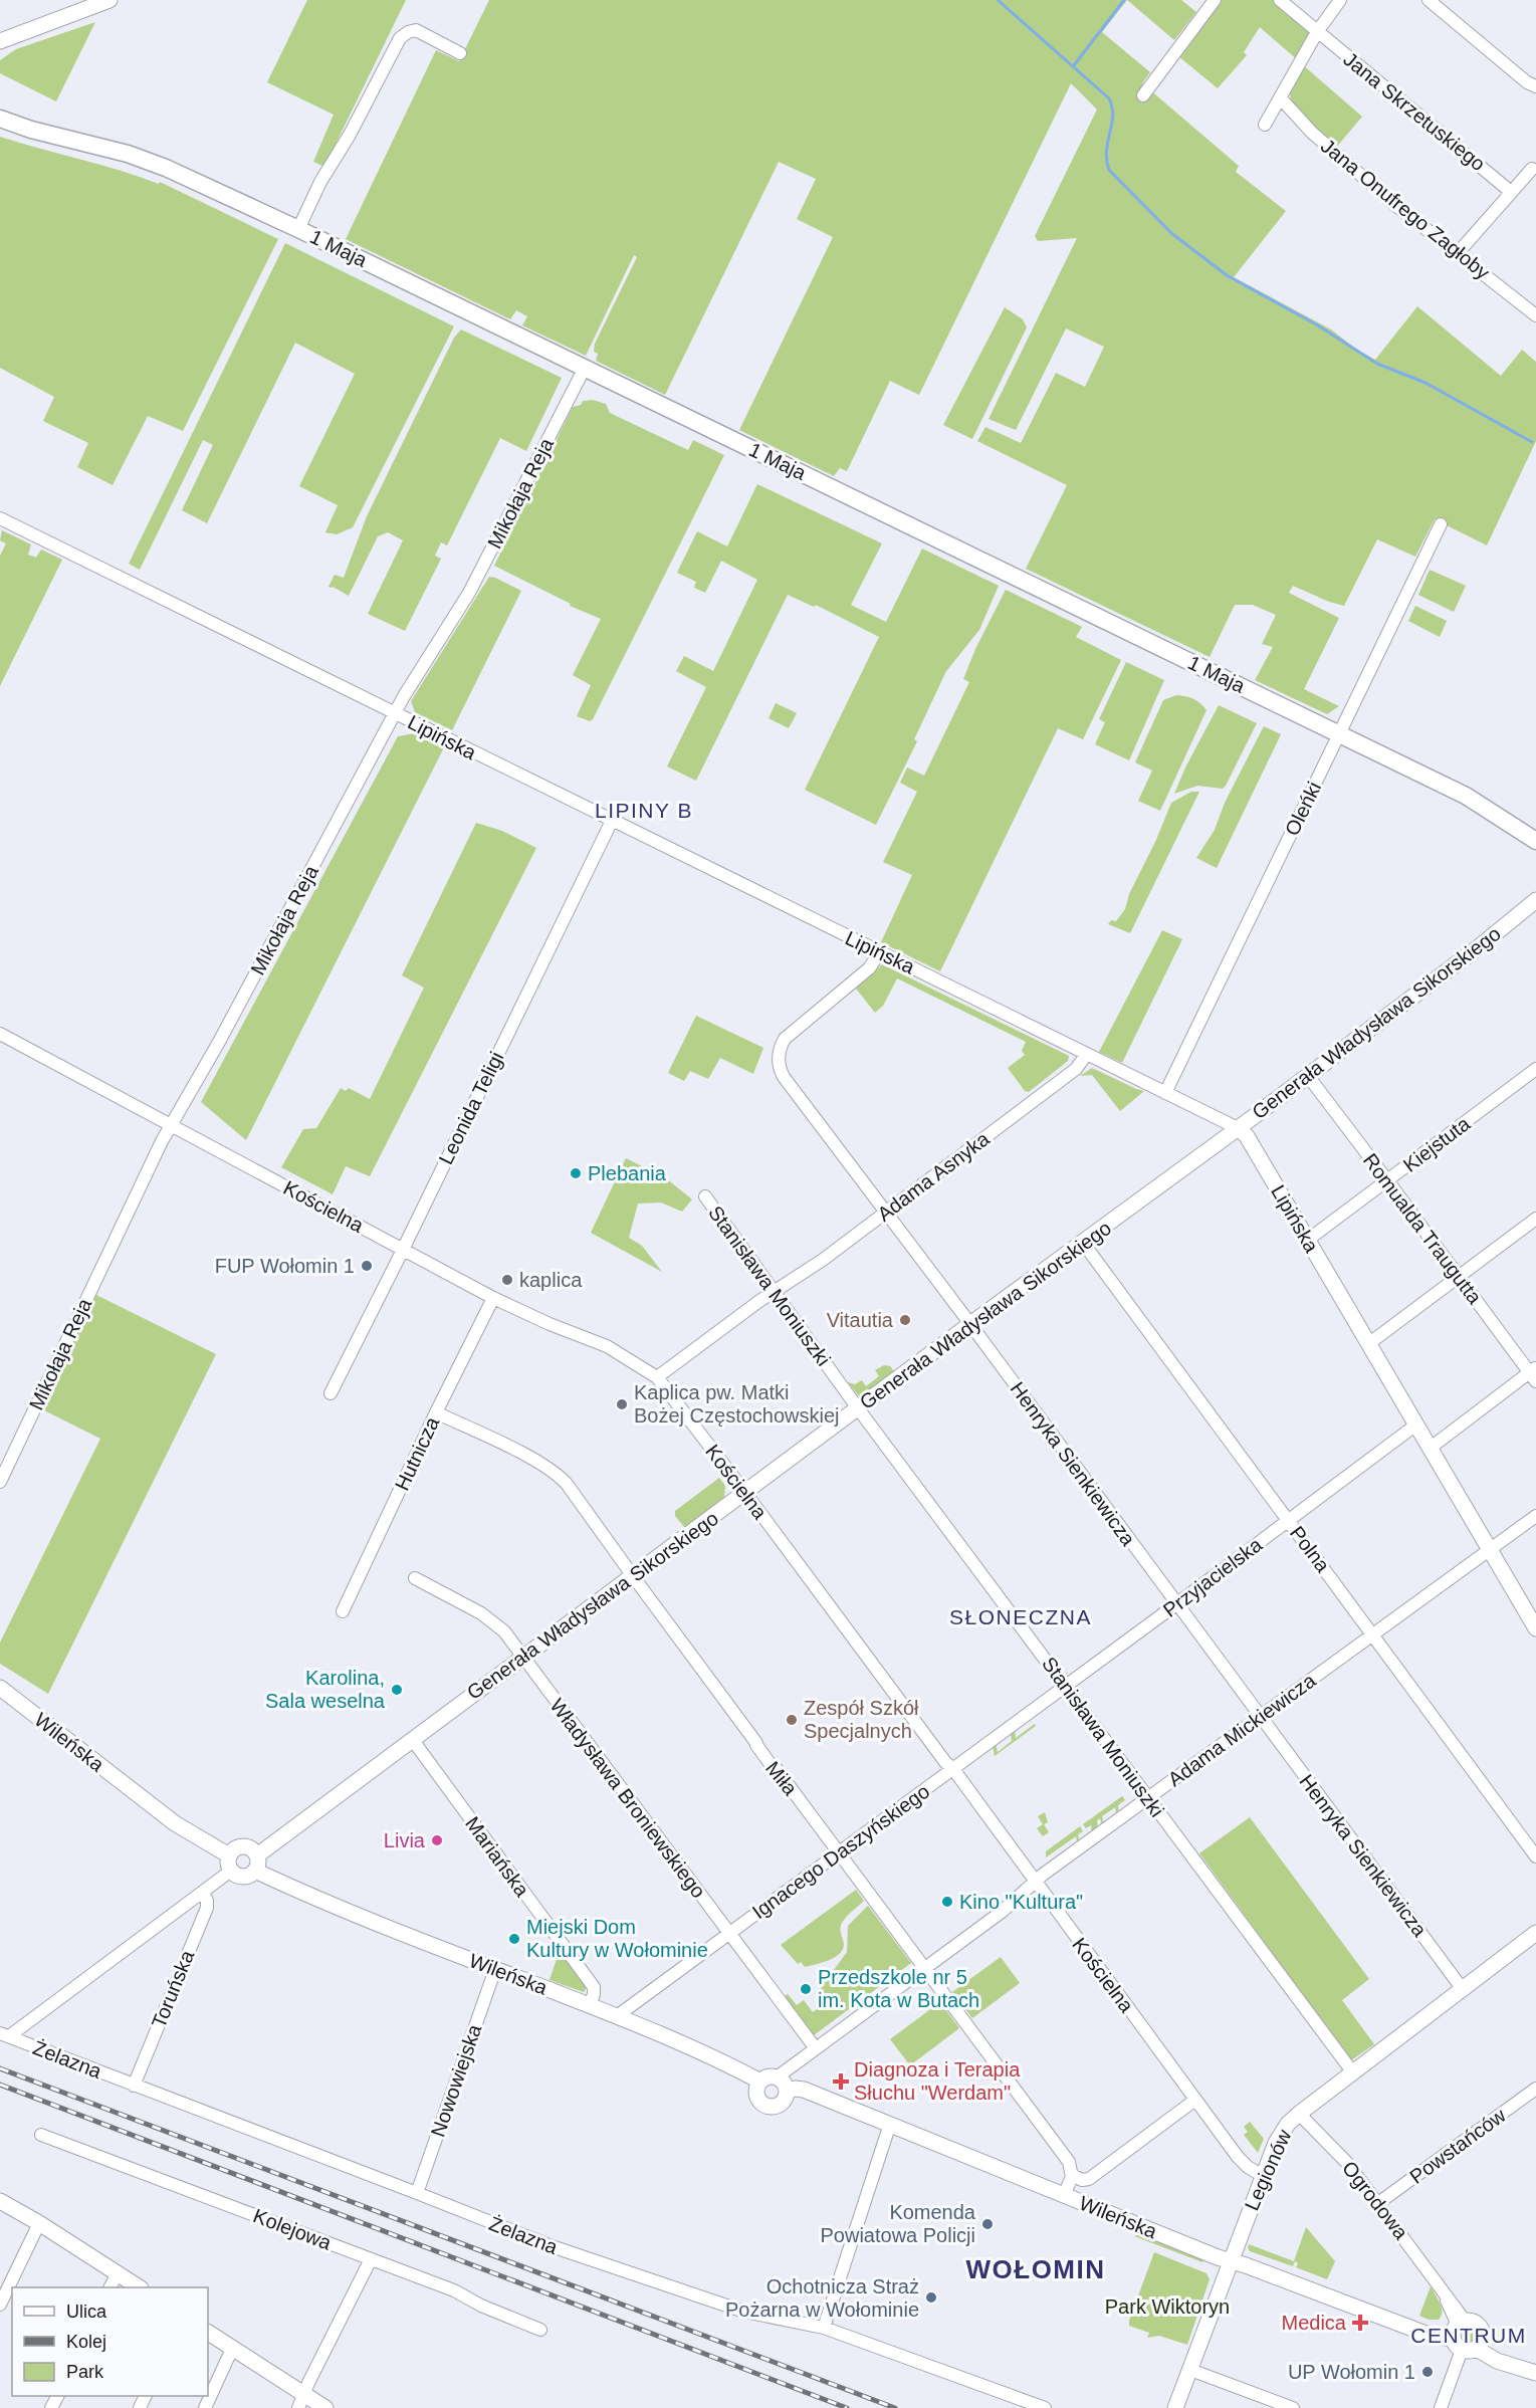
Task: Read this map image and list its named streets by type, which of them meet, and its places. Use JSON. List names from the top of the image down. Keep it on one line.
{"streets":{"main road":["1 Maja"],"street":["Jana Skrzetuskiego","Jana Onufrego Zagłoby","Mikołaja Reja","Lipińska","Oleńki","Generała Władysława Sikorskiego","Leonida Teligi","Kiejstuta","Adama Asnyka","Kościelna","Romualda Traugutta","Stanisława Moniuszki","Hutnicza","Henryka Sienkiewicza","Polna","Przyjacielska","Adama Mickiewicza","Wileńska","Miła","Władysława Broniewskiego","Ignacego Daszyńskiego","Mariańska","Toruńska","Żelazna","Nowowiejska","Powstańców","Legionów","Ogrodowa","Kolejowa"]},"crossings":[["1 Maja","Mikołaja Reja"],["1 Maja","Oleńki"],["Mikołaja Reja","Lipińska"],["Mikołaja Reja","Kościelna"],["Lipińska","Oleńki"],["Lipińska","Generała Władysława Sikorskiego"],["Lipińska","Leonida Teligi"],["Lipińska","Kiejstuta"],["Lipińska","Adama Asnyka"],["Lipińska","Henryka Sienkiewicza"],["Lipińska","Przyjacielska"],["Lipińska","Adama Mickiewicza"],["Generała Władysława Sikorskiego","Kościelna"],["Generała Władysława Sikorskiego","Romualda Traugutta"],["Generała Władysława Sikorskiego","Stanisława Moniuszki"],["Generała Władysława Sikorskiego","Henryka Sienkiewicza"],["Generała Władysława Sikorskiego","Polna"],["Generała Władysława Sikorskiego","Wileńska"],["Generała Władysława Sikorskiego","Miła"],["Generała Władysława Sikorskiego","Władysława Broniewskiego"],["Generała Władysława Sikorskiego","Mariańska"],["Leonida Teligi","Kościelna"],["Kiejstuta","Romualda Traugutta"],["Adama Asnyka","Kościelna"],["Adama Asnyka","Stanisława Moniuszki"],["Adama Asnyka","Henryka Sienkiewicza"],["Kościelna","Hutnicza"],["Kościelna","Adama Mickiewicza"],["Kościelna","Ignacego Daszyńskiego"],["Kościelna","Legionów"],["Stanisława Moniuszki","Przyjacielska"],["Stanisława Moniuszki","Adama Mickiewicza"],["Stanisława Moniuszki","Ignacego Daszyńskiego"],["Stanisława Moniuszki","Legionów"],["Hutnicza","Miła"],["Henryka Sienkiewicza","Przyjacielska"],["Henryka Sienkiewicza","Adama Mickiewicza"],["Henryka Sienkiewicza","Legionów"],["Polna","Przyjacielska"],["Polna","Adama Mickiewicza"],["Przyjacielska","Ignacego Daszyńskiego"],["Adama Mickiewicza","Wileńska"],["Adama Mickiewicza","Miła"],["Adama Mickiewicza","Władysława Broniewskiego"],["Wileńska","Ignacego Daszyńskiego"],["Wileńska","Mariańska"],["Wileńska","Nowowiejska"],["Wileńska","Legionów"],["Wileńska","Ogrodowa"],["Miła","Ignacego Daszyńskiego"],["Władysława Broniewskiego","Ignacego Daszyńskiego"],["Toruńska","Żelazna"],["Żelazna","Nowowiejska"],["Powstańców","Ogrodowa"],["Legionów","Ogrodowa"]],"districts":["LIPINY B","SŁONECZNA","WOŁOMIN","CENTRUM"],"parks":["Park Wiktoryn"],"places":{"other":["Plebania","FUP Wołomin 1","kaplica","Vitautia","Kaplica pw. Matki Bożej Częstochowskiej","Karolina, Sala weselna","Zespół Szkół Specjalnych","Livia","Kino \"Kultura\"","Miejski Dom Kultury w Wołominie","Przedszkole nr 5 im. Kota w Butach","Komenda Powiatowa Policji","Ochotnicza Straż Pożarna w Wołominie","UP Wołomin 1"],"health":["Diagnoza i Terapia Słuchu \"Werdam\"","Medica"]},"legend":["Ulica","Kolej","Park"]}
